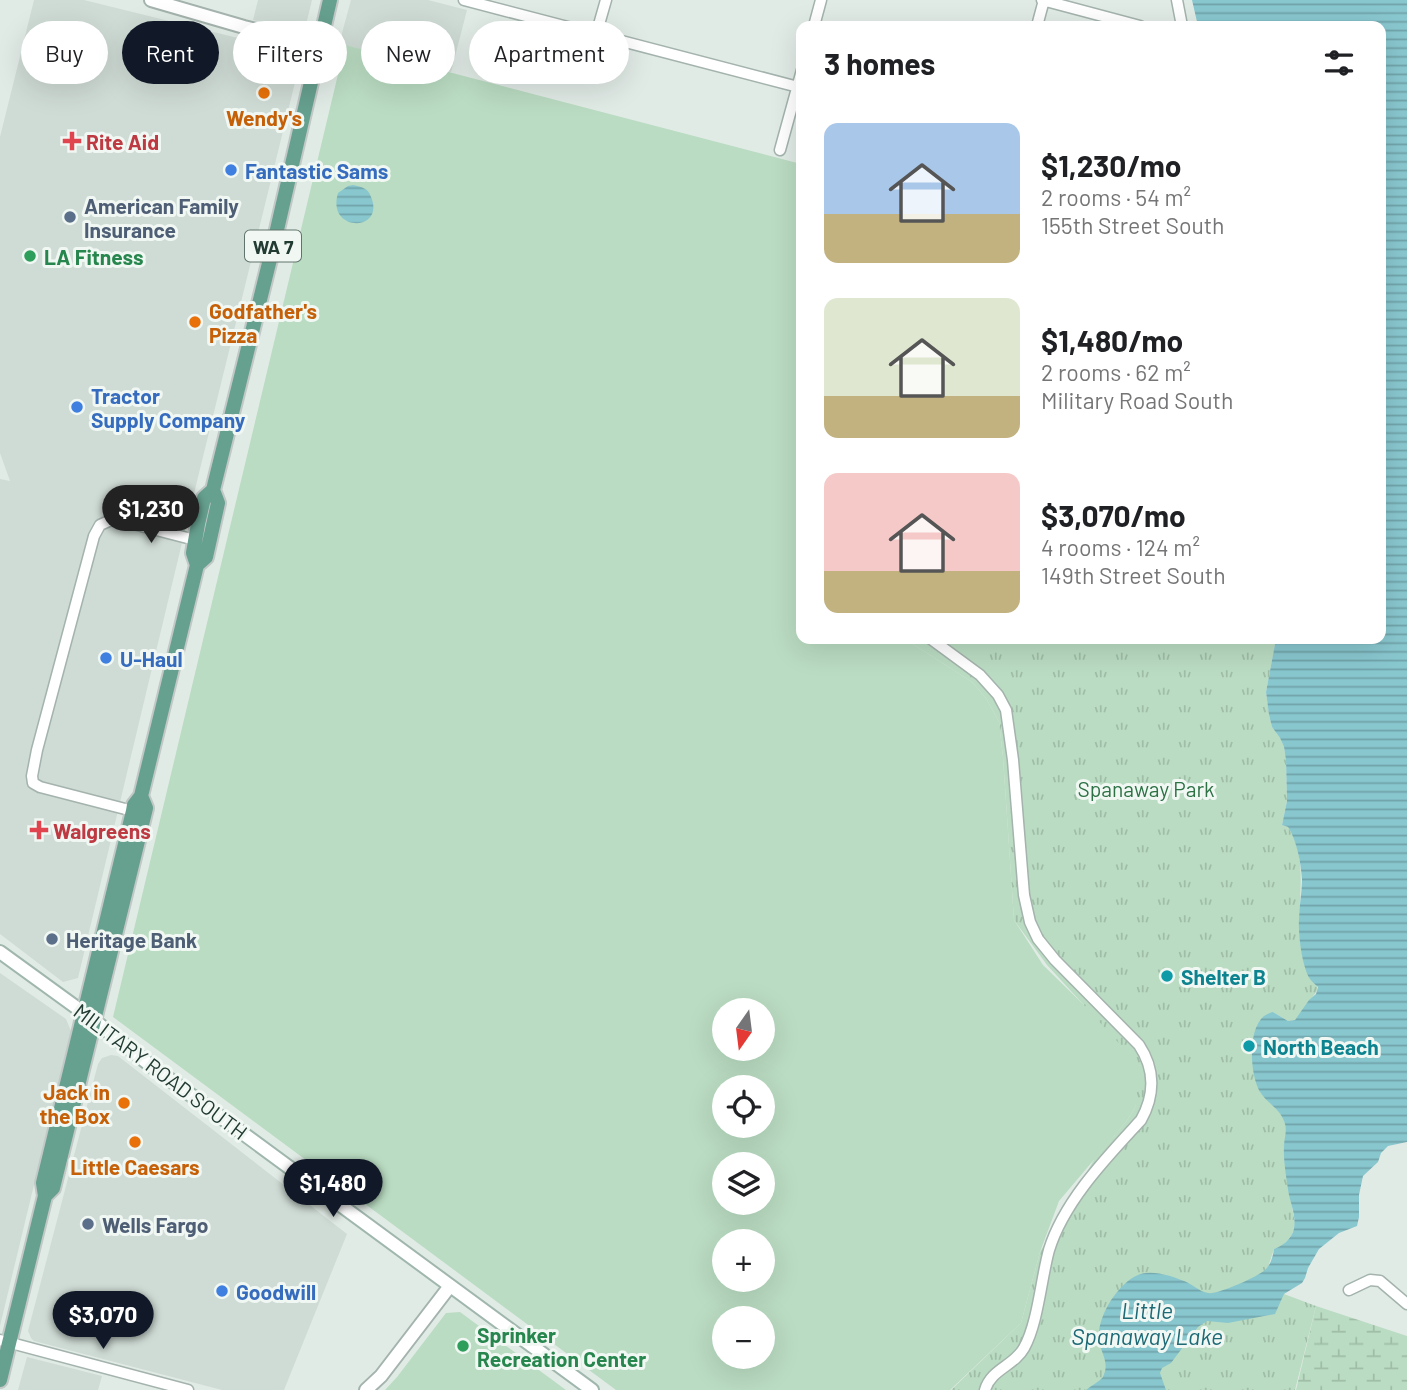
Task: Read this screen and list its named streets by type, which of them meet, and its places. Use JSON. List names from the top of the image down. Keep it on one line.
{"streets":{"main road":["WA 7","MILITARY ROAD SOUTH"]},"crossings":[["WA 7","MILITARY ROAD SOUTH"]],"water":["Little Spanaway Lake"],"parks":["Spanaway Park"],"places":{"other":["Wendy's","Fantastic Sams","American Family Insurance","LA Fitness","Godfather's Pizza","Tractor Supply Company","U-Haul","Heritage Bank","Shelter B","North Beach","Jack in the Box","Little Caesars","Wells Fargo","Goodwill","Sprinker Recreation Center"],"health":["Rite Aid","Walgreens"]},"north":"bottom","page":{"chip":["Buy","Rent","Filters","New","Apartment"],"heading":"3 homes","list":[{"name":"$1,230/mo","note":"2 rooms · 54 m² · 155th Street South"},{"name":"$1,480/mo","note":"2 rooms · 62 m² · Military Road South"},{"name":"$3,070/mo","note":"4 rooms · 124 m² · 149th Street South"}],"price":["$1,230","$1,480","$3,070"],"map_buttons":["+","−"]}}
